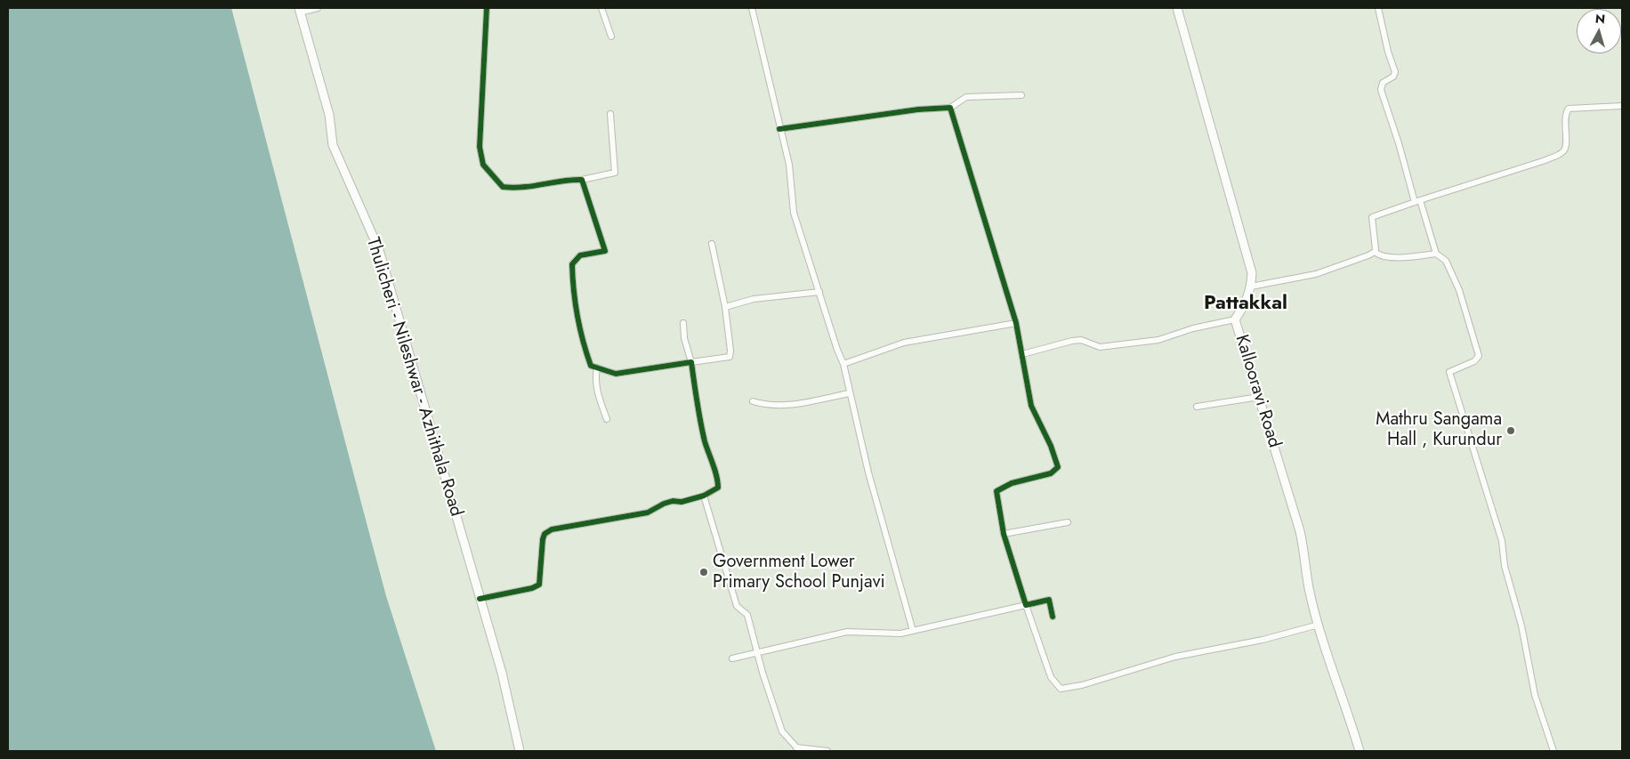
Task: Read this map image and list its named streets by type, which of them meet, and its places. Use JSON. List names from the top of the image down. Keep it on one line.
{"streets":{"main road":["Thulicheri - Nileshwar - Azhithala Road","Kallooravi Road"]},"districts":["Pattakkal"],"places":["Mathru Sangama Hall , Kurundur","Government Lower Primary School Punjavi"],"north":"top"}
